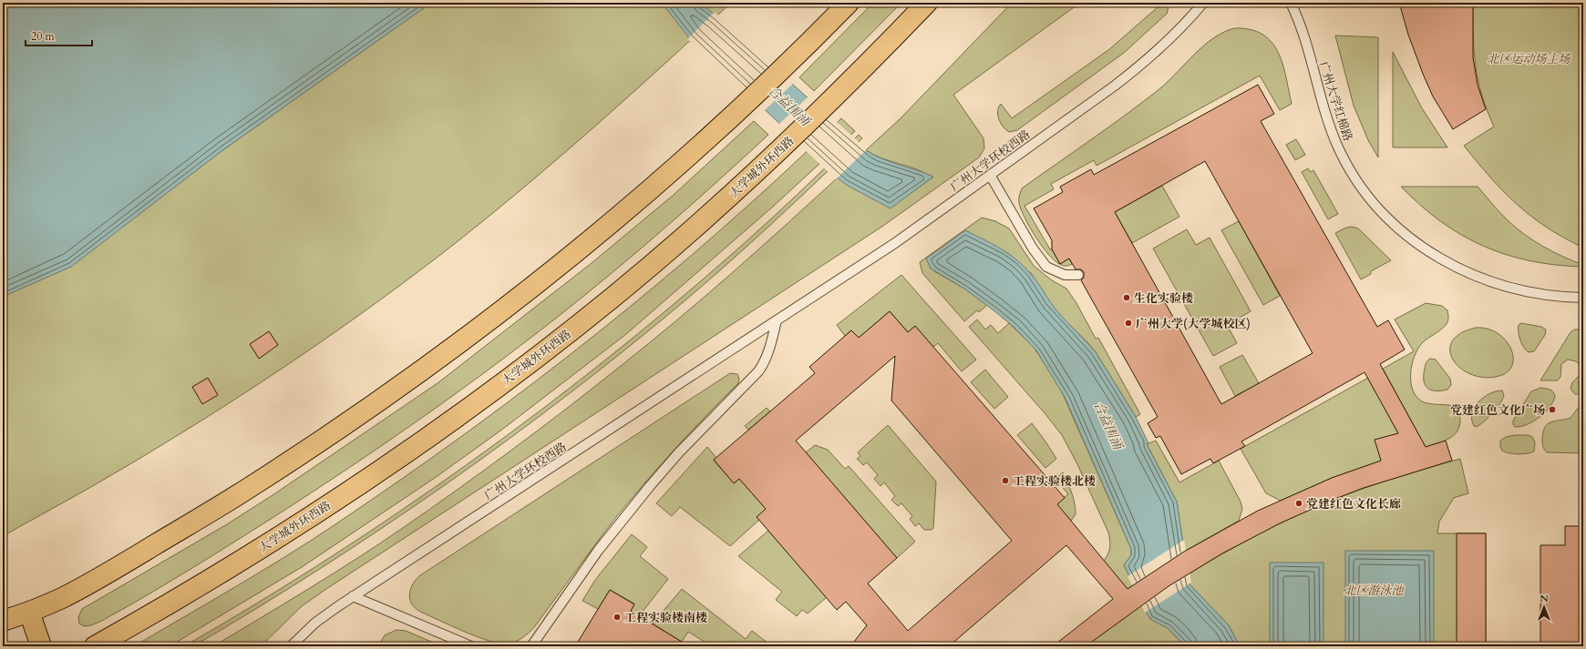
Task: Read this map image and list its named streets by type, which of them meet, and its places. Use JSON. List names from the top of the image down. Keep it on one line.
{"streets":{"main road":["大学城外环西路"],"lane":["广州大学红棉路","广州大学环校西路"]},"water":["合益围涌"],"parks":["北区运动场主场","北区游泳池"],"places":["生化实验楼","广州大学(大学城校区)","党建红色文化广场","工程实验楼北楼","党建红色文化长廊","工程实验楼南楼"],"scale_bar":"20 m","north":"top"}
